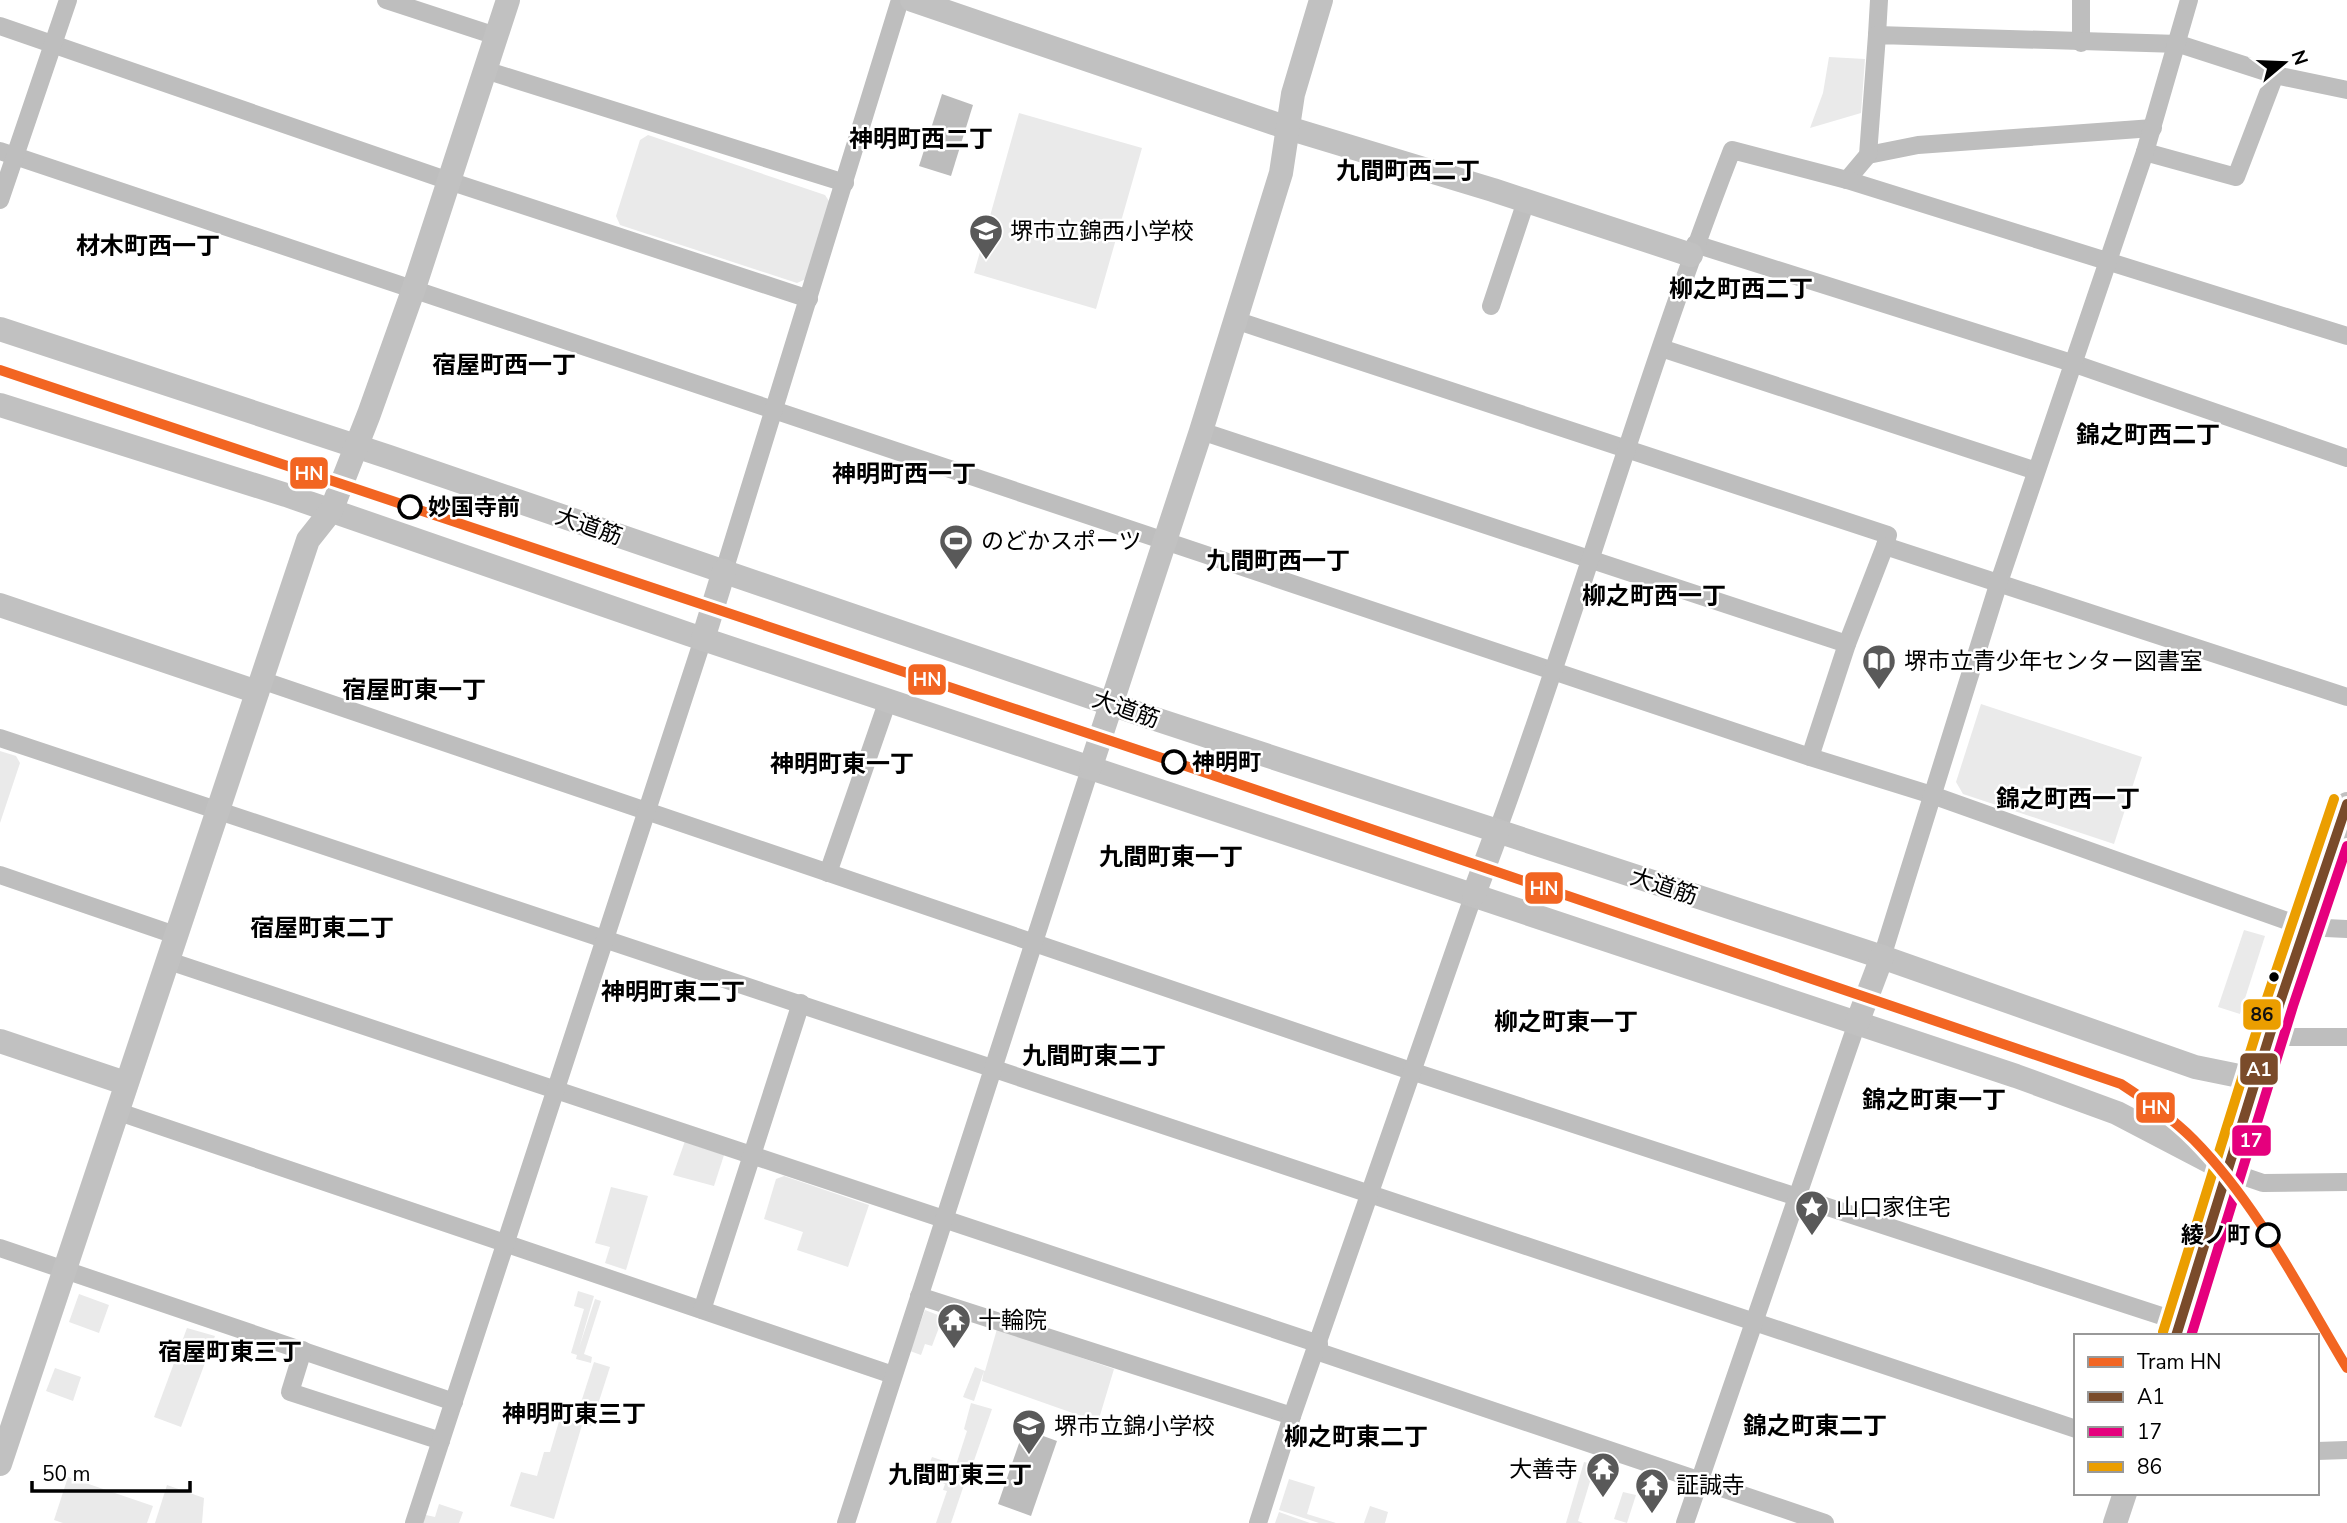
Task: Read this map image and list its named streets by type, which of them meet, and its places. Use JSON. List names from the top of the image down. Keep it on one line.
{"streets":{"street":["大道筋"]},"districts":["神明町西二丁","九間町西二丁","材木町西一丁","柳之町西二丁","宿屋町西一丁","錦之町西二丁","神明町西一丁","九間町西一丁","柳之町西一丁","宿屋町東一丁","神明町東一丁","錦之町西一丁","九間町東一丁","宿屋町東二丁","神明町東二丁","柳之町東一丁","九間町東二丁","錦之町東一丁","宿屋町東三丁","神明町東三丁","錦之町東二丁","柳之町東二丁","九間町東三丁"],"places":{"school or university":["堺市立錦西小学校","堺市立錦小学校"],"other":["妙国寺前","神明町","綾ノ町"],"sports":["のどかスポーツ"],"library":["堺市立青少年センター図書室"],"place":["山口家住宅"],"temple":["十輪院","大善寺","証誠寺"]},"lines":["tram line HN","transit line 86","transit line A1","transit line 17"],"legend":["Tram HN","A1","17","86"],"scale_bar":"50 m","north":"right"}
